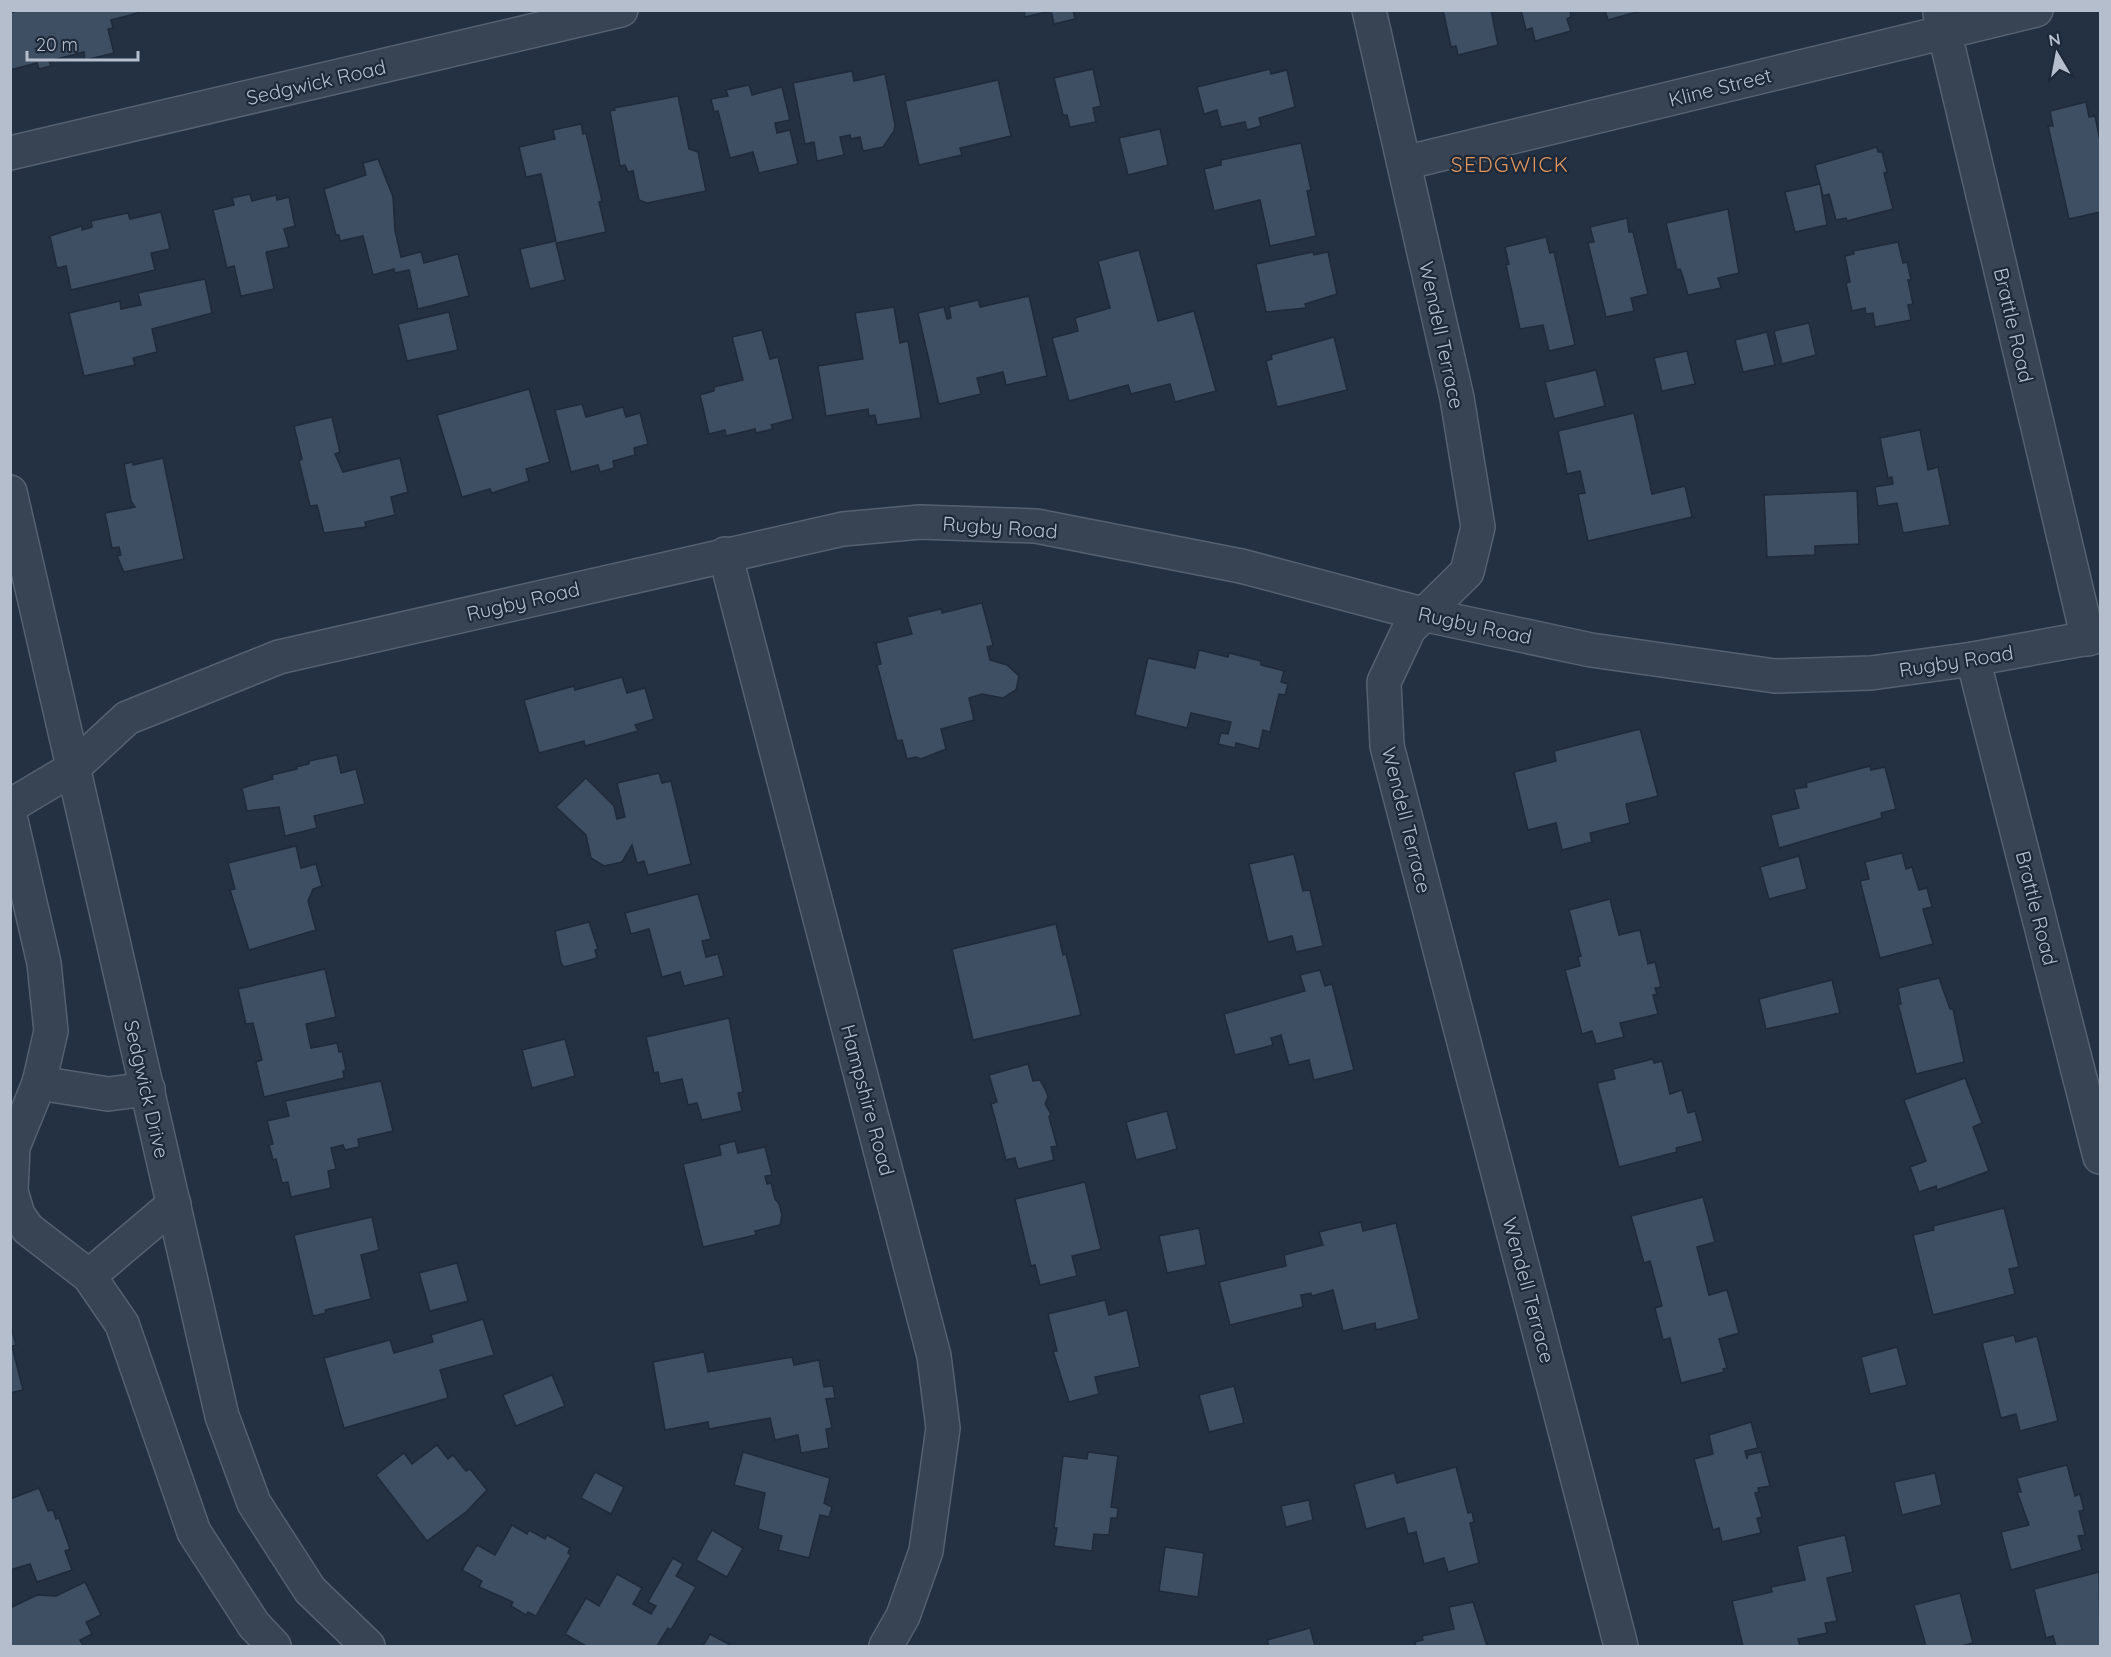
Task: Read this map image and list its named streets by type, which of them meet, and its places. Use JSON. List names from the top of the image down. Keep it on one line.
{"streets":{"street":["Sedgwick Road","Kline Street","Brattle Road","Wendell Terrace","Rugby Road","Sedgwick Drive","Hampshire Road"]},"crossings":[["Kline Street","Brattle Road"],["Kline Street","Wendell Terrace"],["Brattle Road","Rugby Road"],["Wendell Terrace","Rugby Road"],["Rugby Road","Sedgwick Drive"],["Rugby Road","Hampshire Road"]],"districts":["SEDGWICK"],"scale_bar":"20 m","north":"top"}
